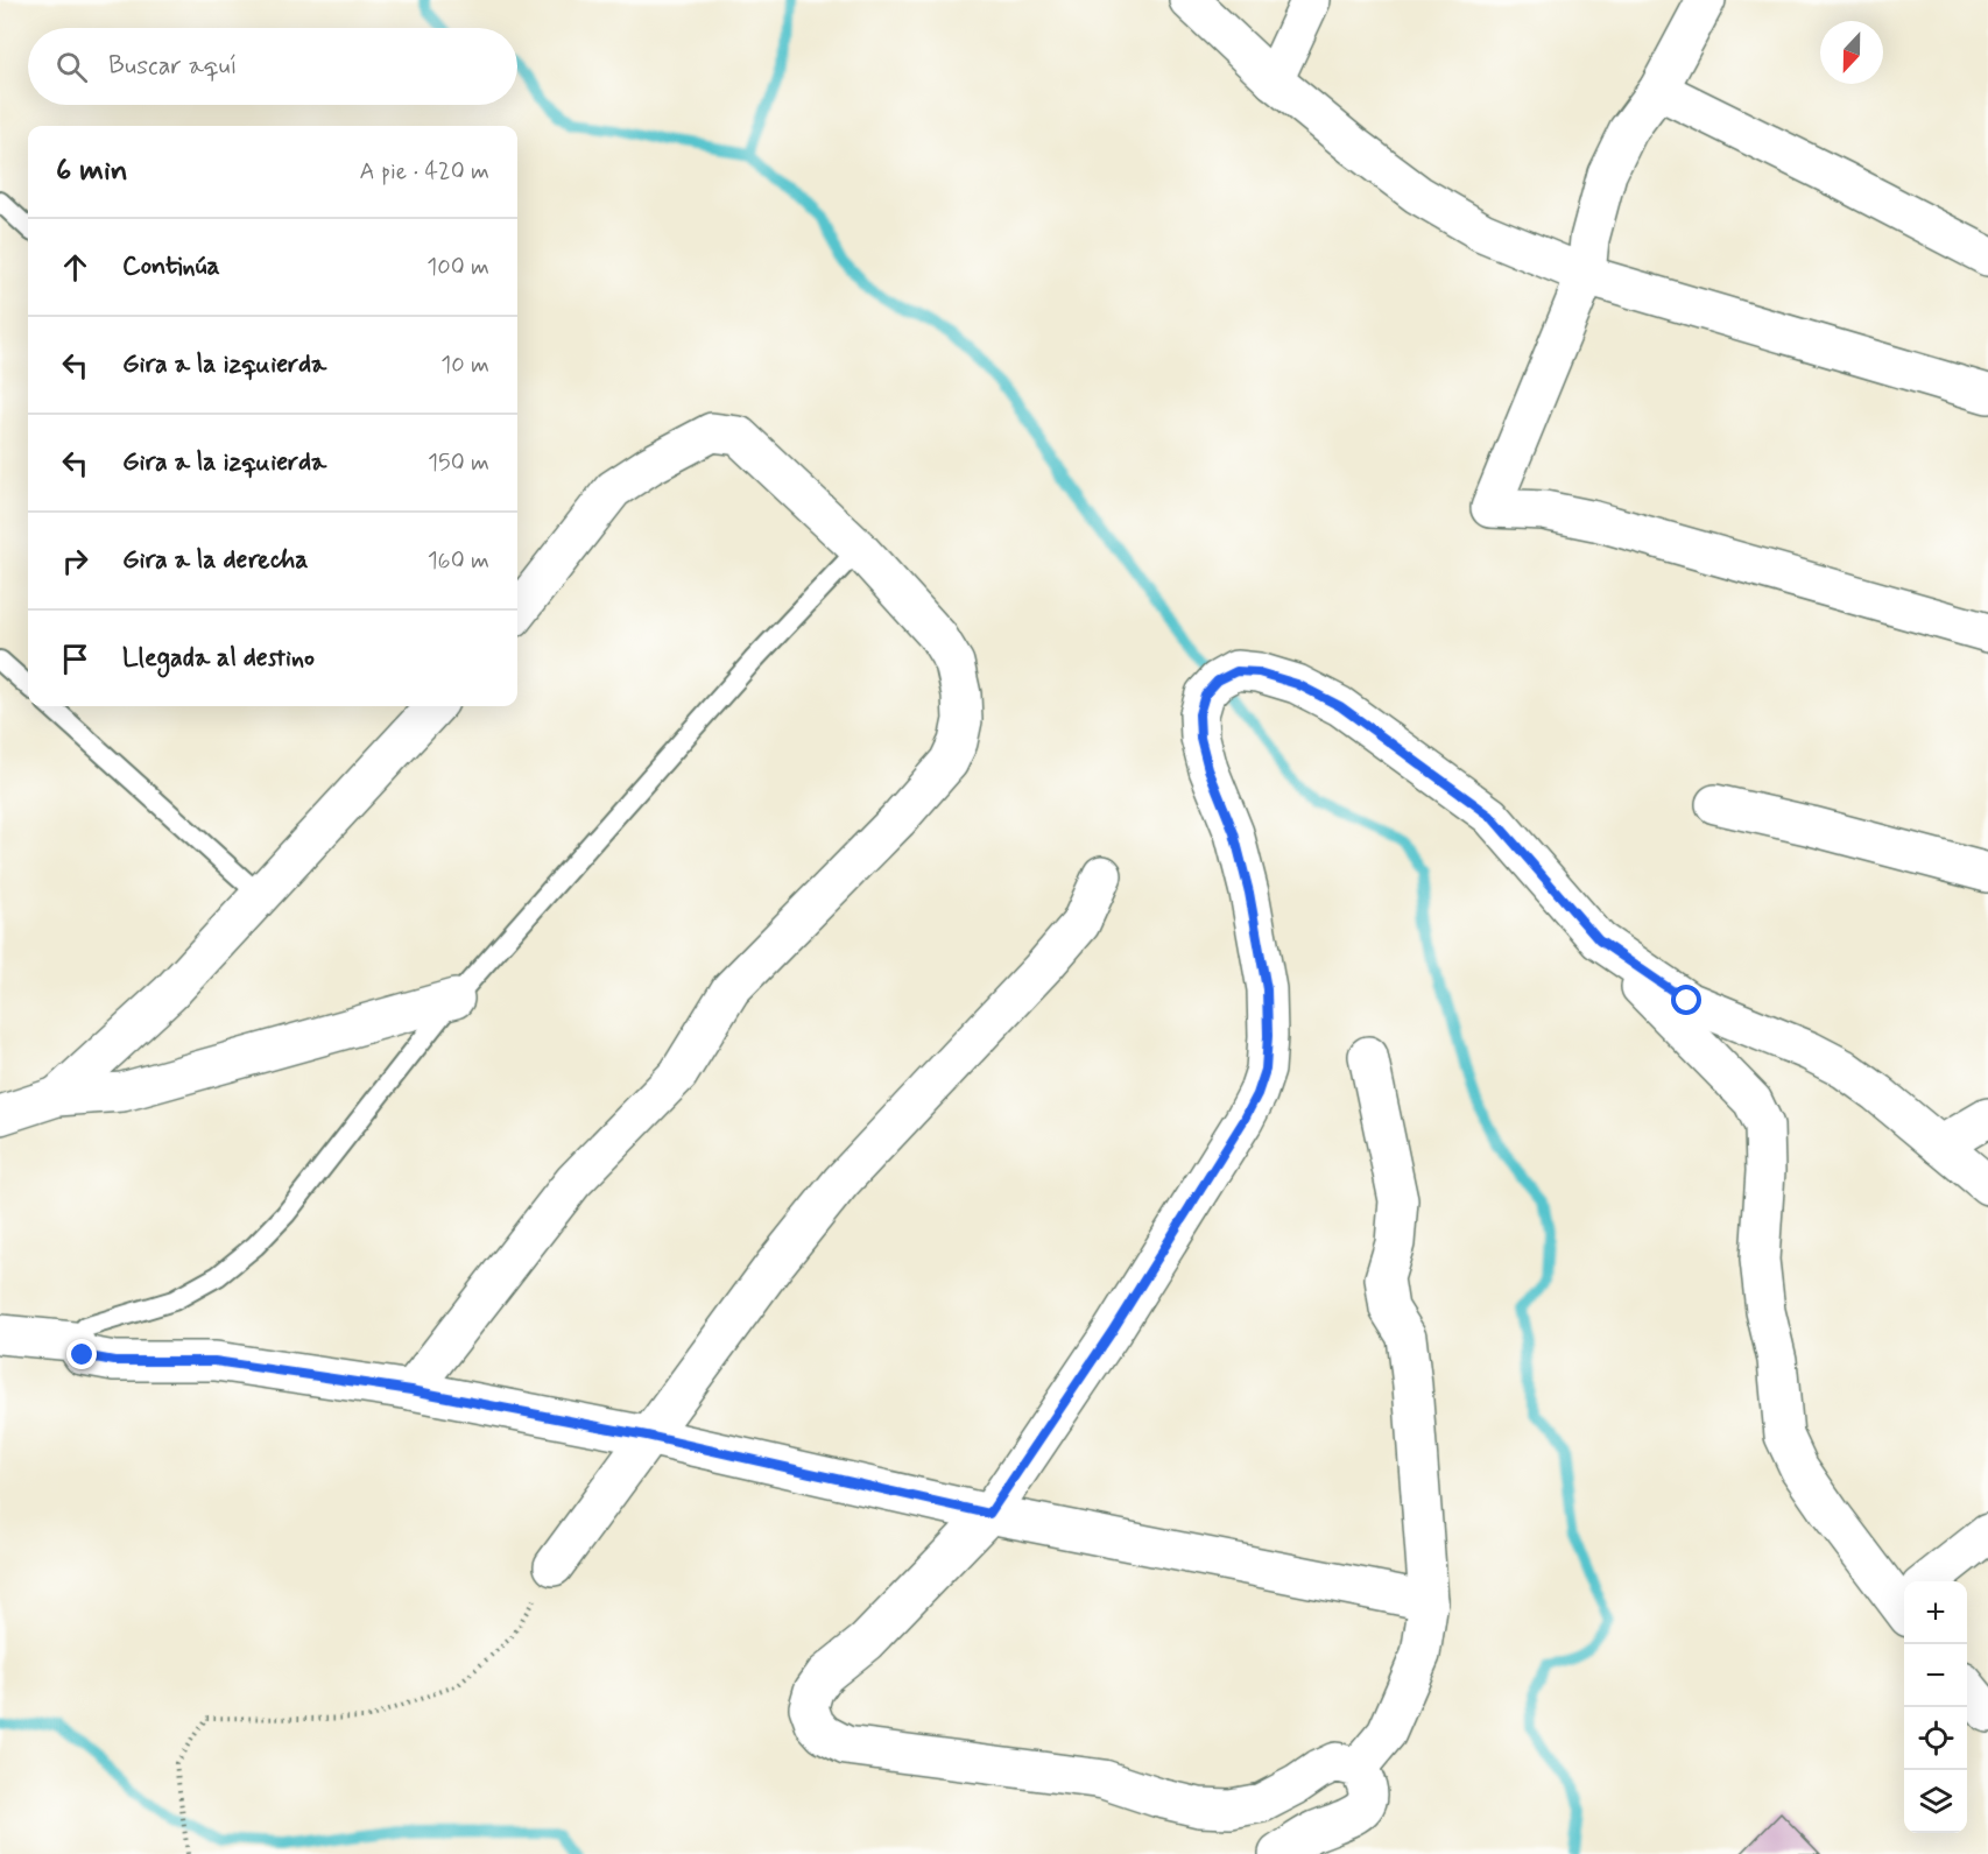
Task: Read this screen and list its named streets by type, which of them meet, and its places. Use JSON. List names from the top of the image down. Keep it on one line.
{"north":"bottom","page":{"search":"Buscar aquí","heading":["6 min","A pie · 420 m"],"list":[["Continúa","100 m"],["Gira a la izquierda","10 m"],["Gira a la izquierda","150 m"],["Gira a la derecha","160 m"],"Llegada al destino"],"map_buttons":["+","−"]}}
